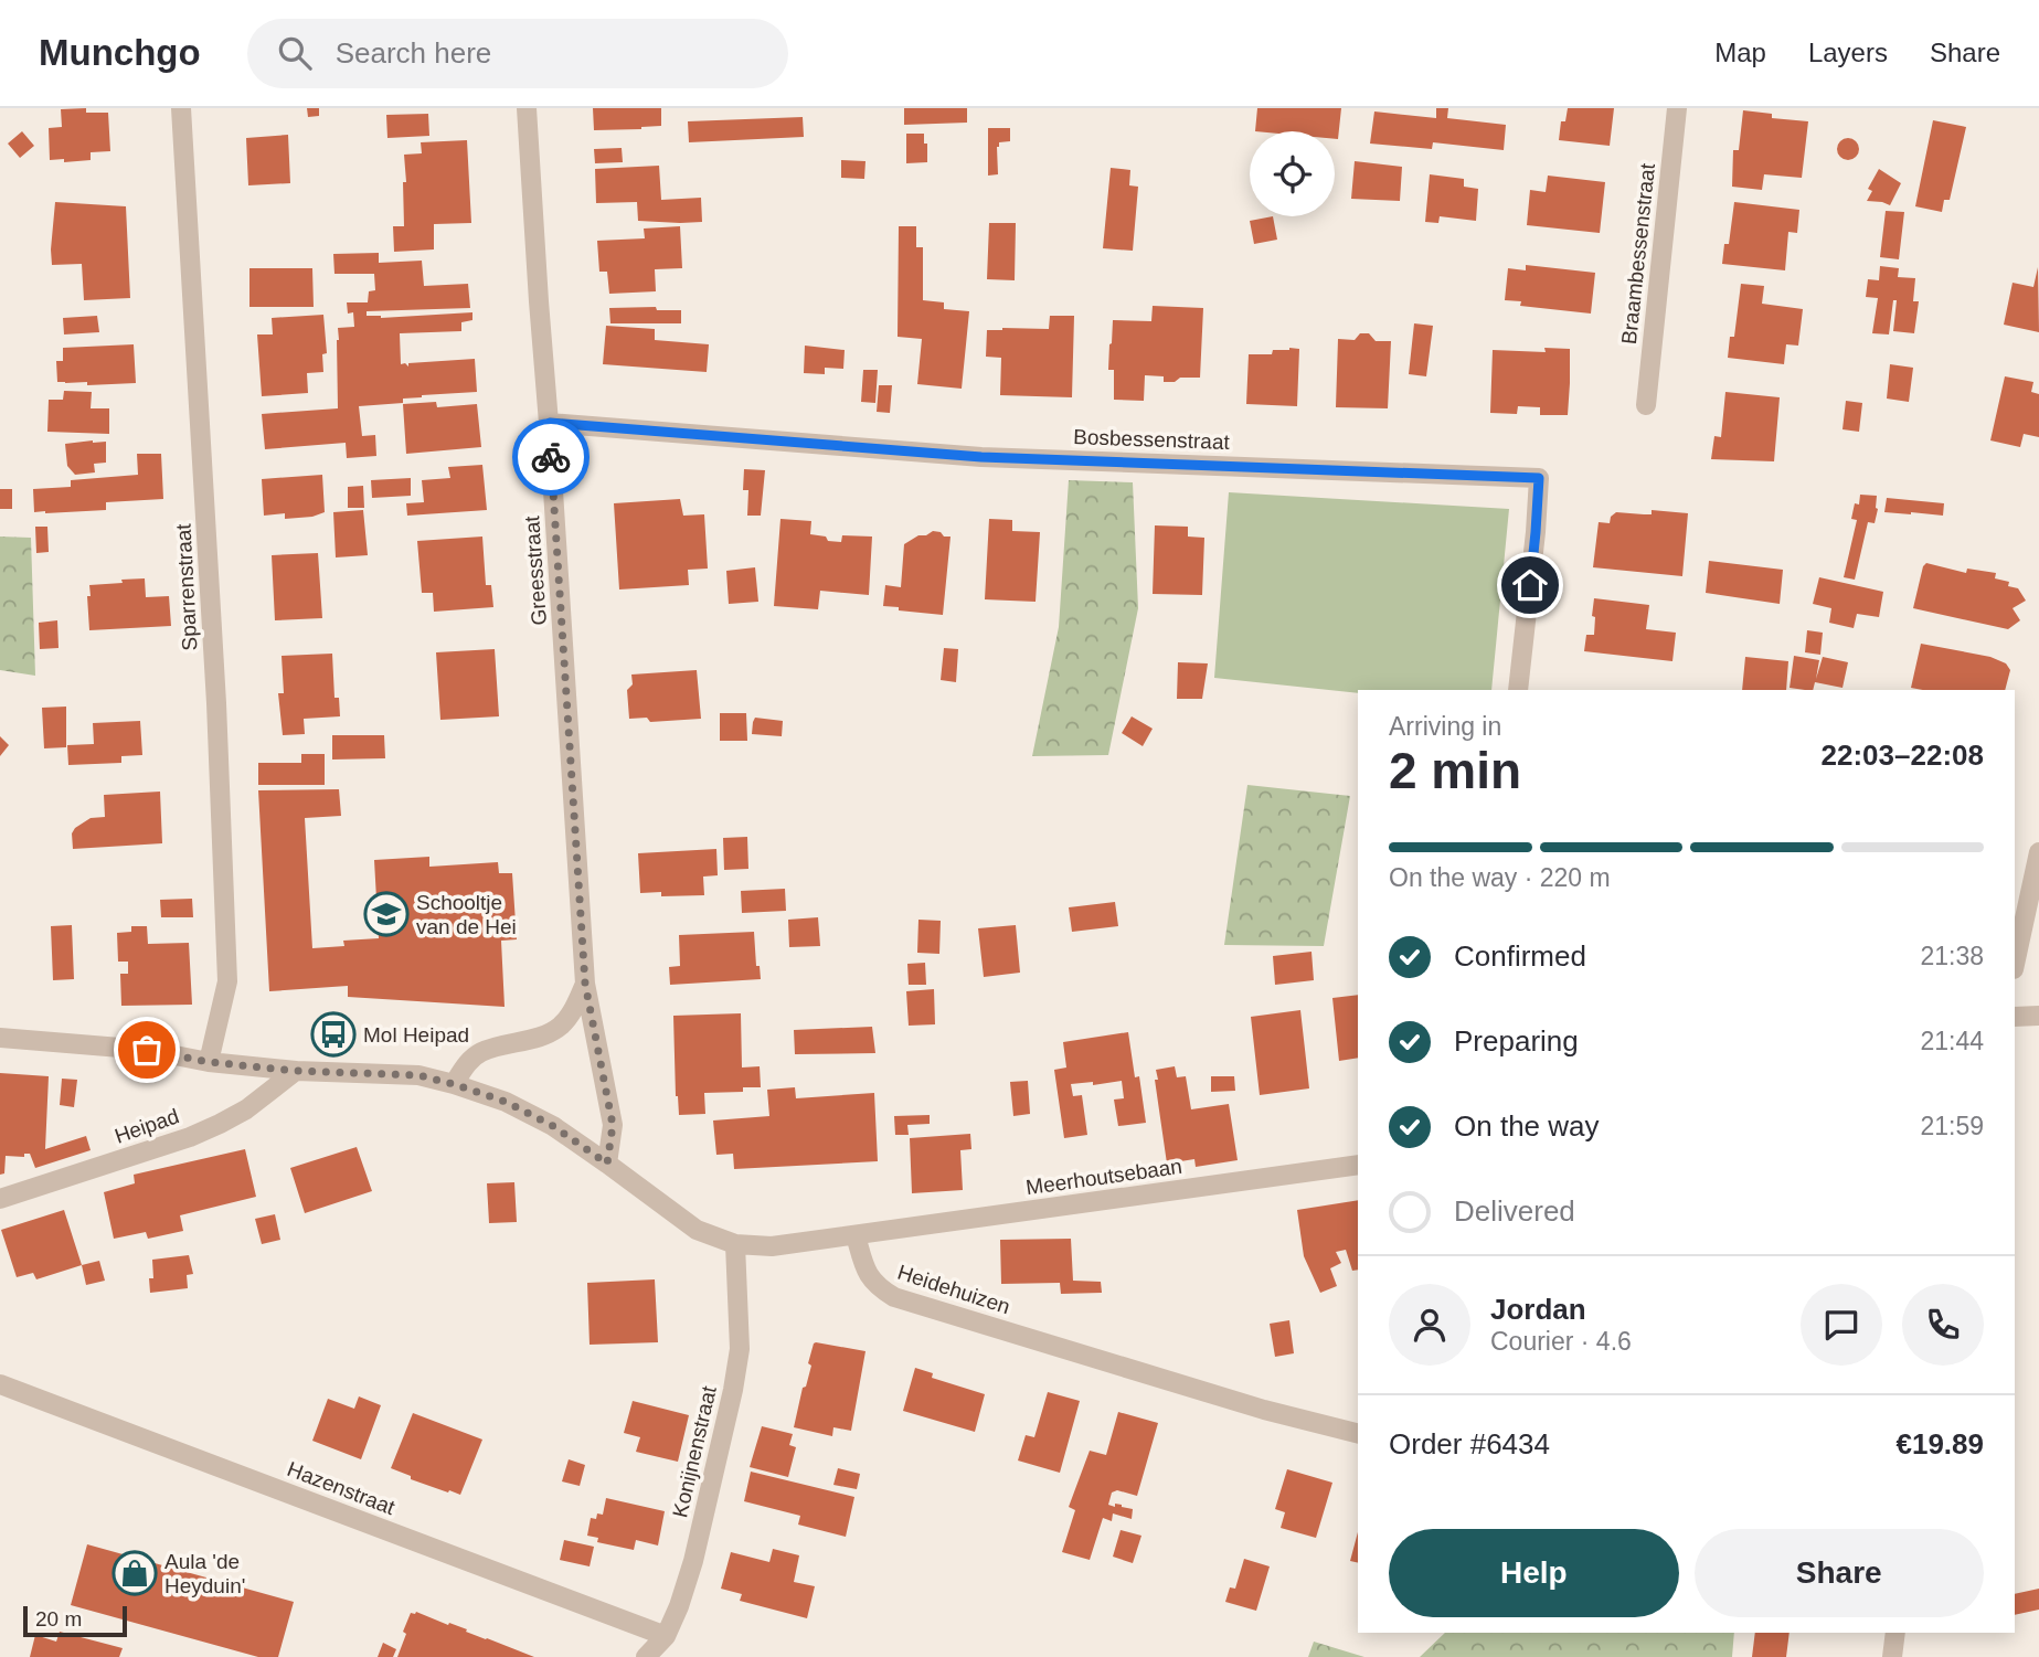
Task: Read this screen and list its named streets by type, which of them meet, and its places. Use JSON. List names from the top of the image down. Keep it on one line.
{"streets":{"street":["Braambessenstraat","Bosbessenstraat","Greesstraat","Sparrenstraat","Heipad","Meerhoutsebaan","Heidehuizen","Konijnenstraat","Hazenstraat"]},"crossings":[["Bosbessenstraat","Greesstraat"],["Meerhoutsebaan","Heidehuizen"],["Konijnenstraat","Hazenstraat"]],"places":{"school or university":["Schooltje van de Hei"],"bus stop":["Mol Heipad"],"shop":["Aula 'de Heyduin'"]},"scale_bar":"20 m","page":{"header":"Munchgo","search":"Search here","nav":["Map","Layers","Share"],"heading":["2 min","Arriving in","22:03–22:08"],"panel":["Jordan","Courier · 4.6","Order #6434","€19.89"],"bar":"On the way · 220 m","list":[["Confirmed","21:38"],["Preparing","21:44"],["On the way","21:59"],"Delivered"],"buttons":["Help","Share"],"scale":"20 m"}}
